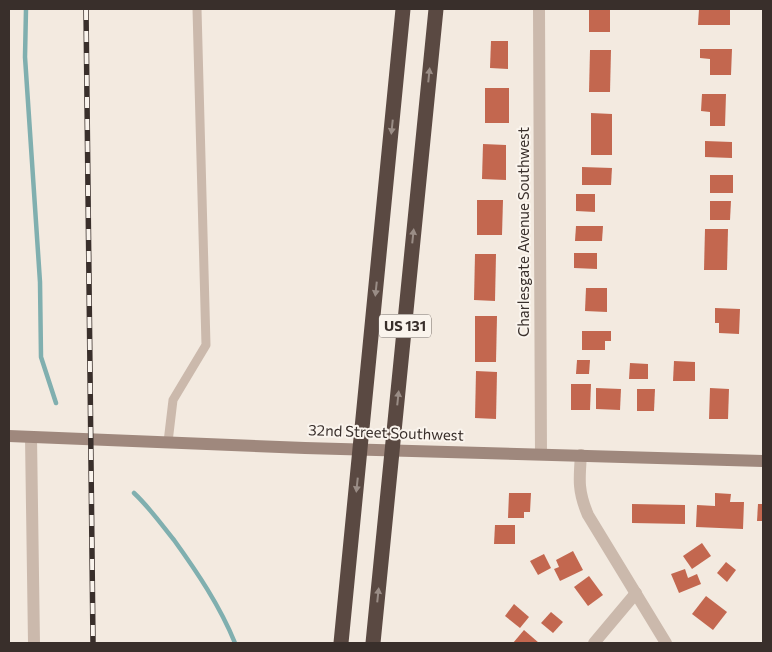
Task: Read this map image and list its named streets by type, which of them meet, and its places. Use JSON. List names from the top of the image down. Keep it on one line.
{"streets":{"highway":["US 131"],"street":["Charlesgate Avenue Southwest","32nd Street Southwest"]},"crossings":[["Charlesgate Avenue Southwest","32nd Street Southwest"]]}
